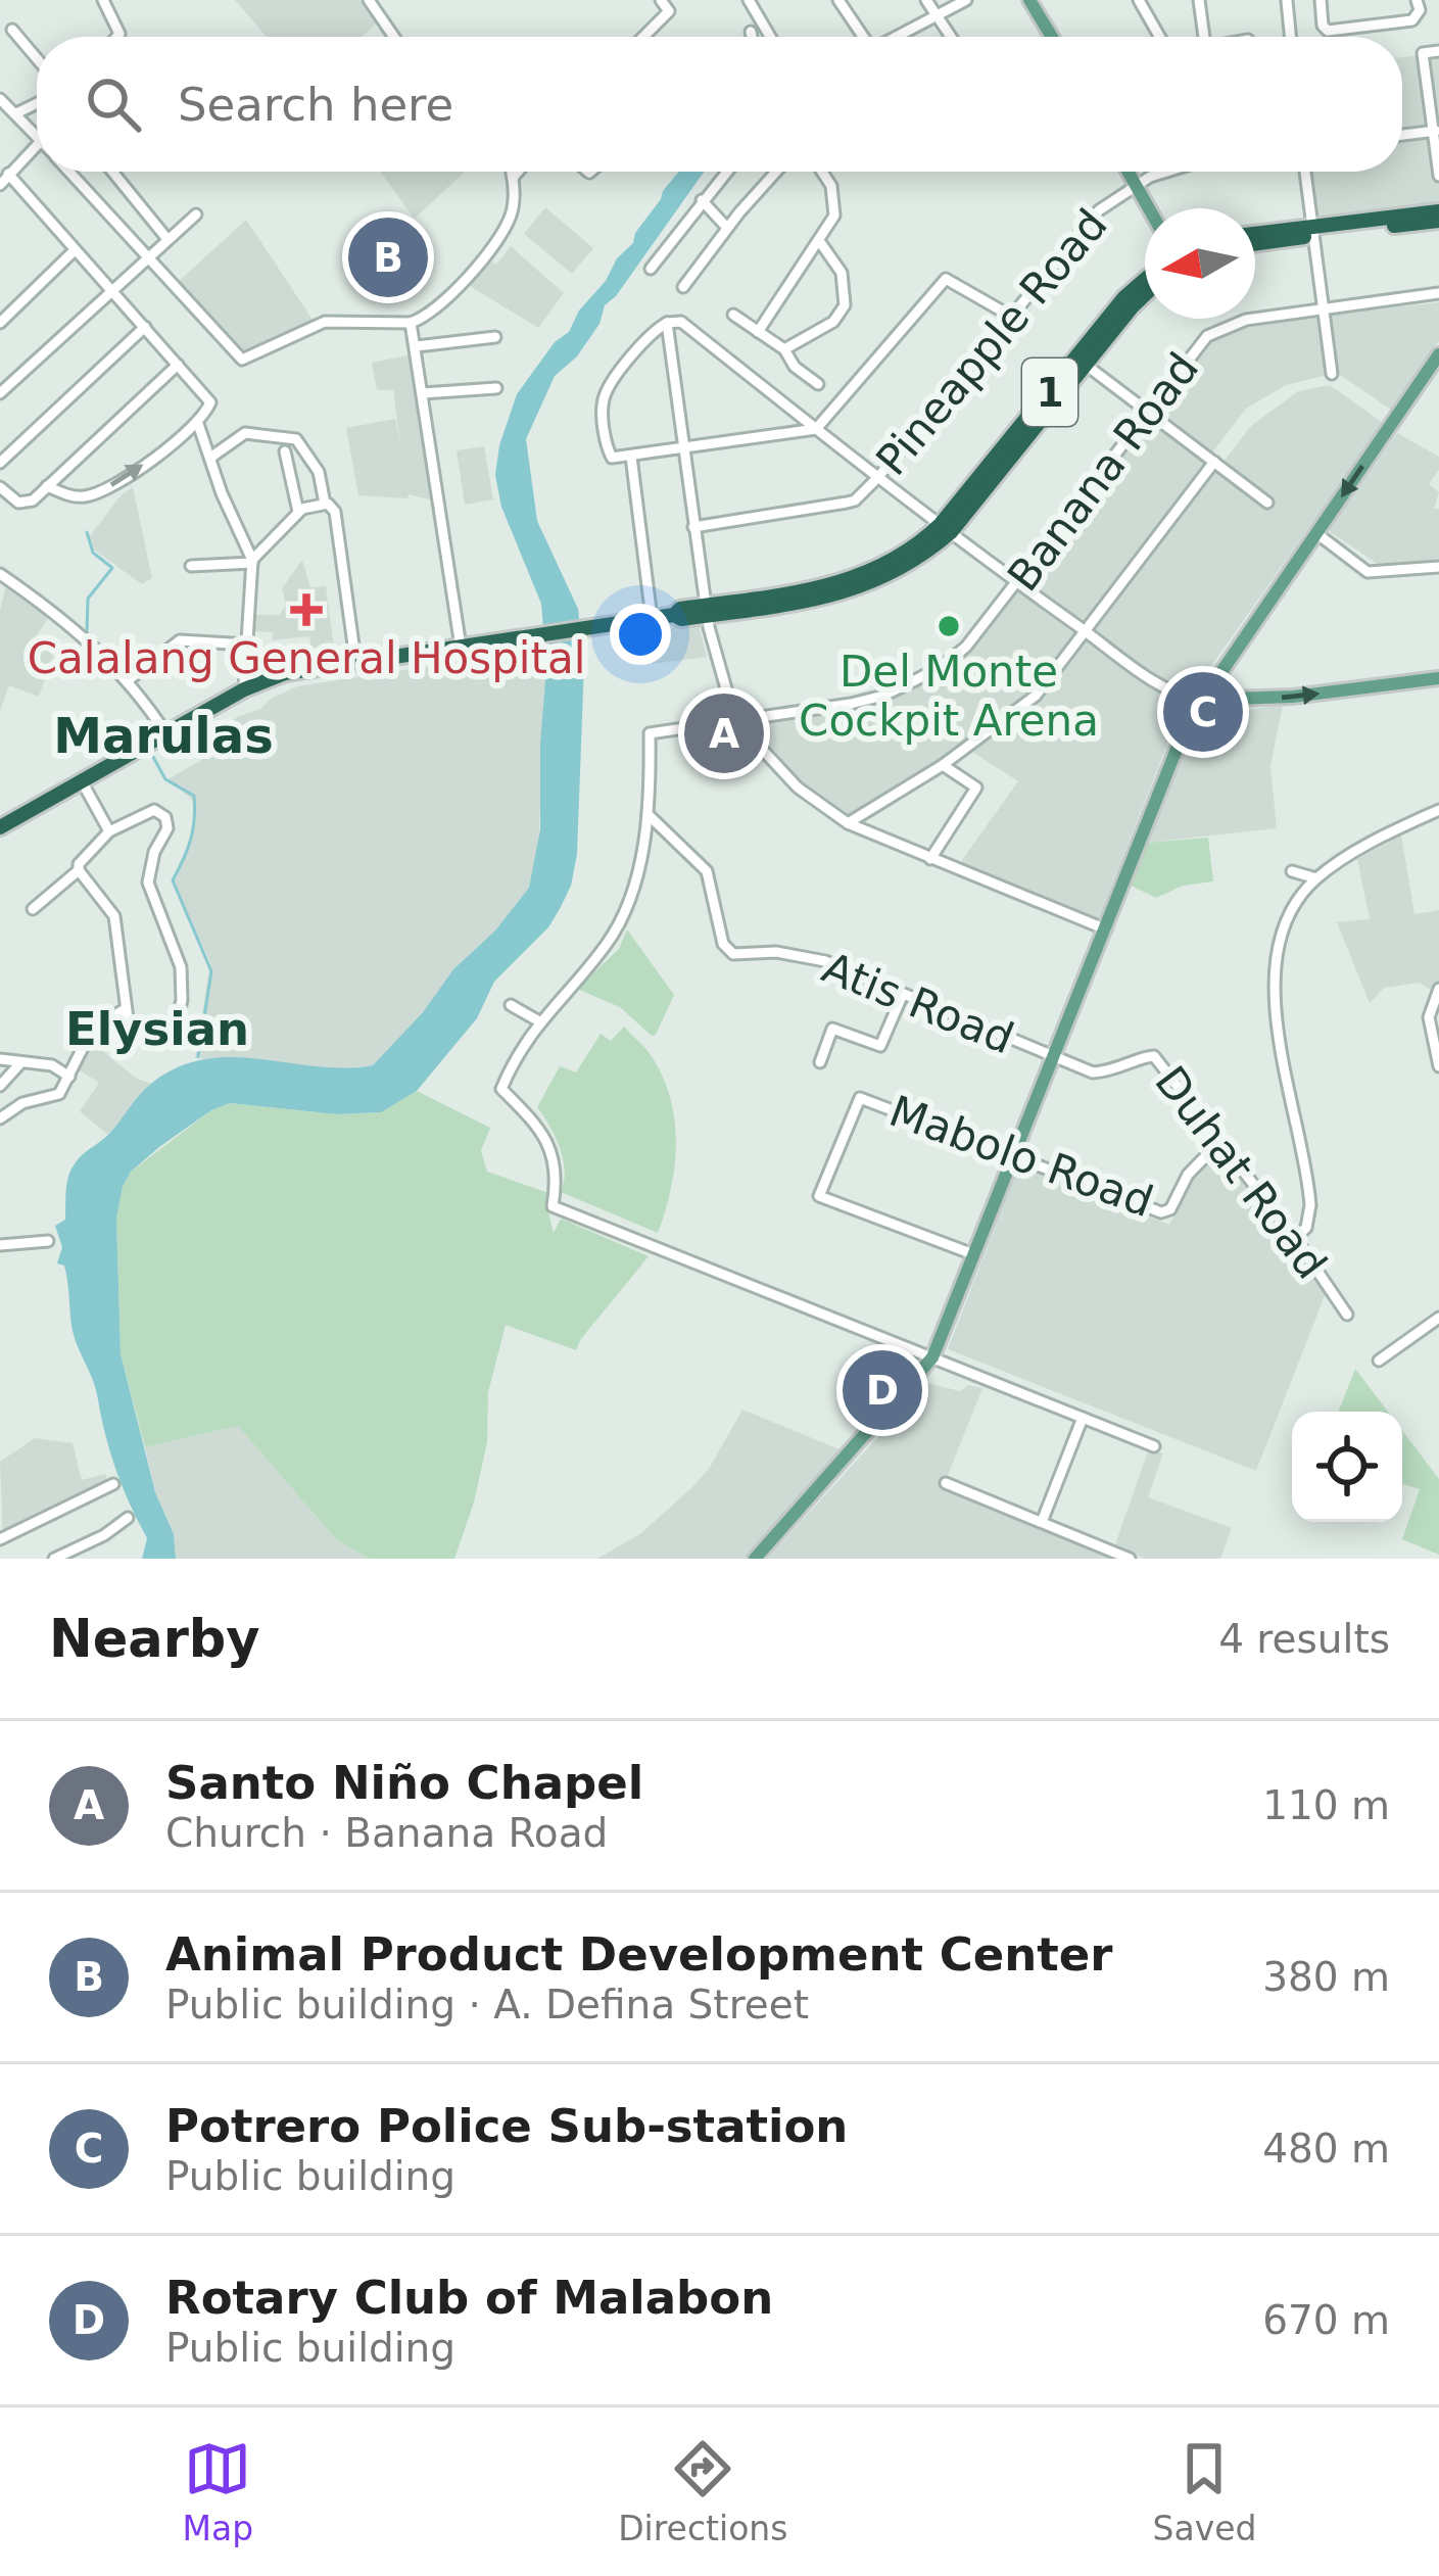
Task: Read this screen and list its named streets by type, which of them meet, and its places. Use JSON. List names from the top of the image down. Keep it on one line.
{"streets":{"highway":["1"],"street":["Pineapple Road","Banana Road","Atis Road","Mabolo Road","Duhat Road"]},"crossings":[["Banana Road","Atis Road"],["Atis Road","Duhat Road"],["Mabolo Road","Duhat Road"]],"districts":["Marulas","Elysian"],"places":{"health":["Calalang General Hospital"],"other":["Del Monte Cockpit Arena"]},"north":"left","page":{"search":"Search here","pins":["B","C","A","D"],"heading":["Nearby","4 results"],"list":[{"mark":"A","name":"Santo Niño Chapel","note":"Church · Banana Road","value":"110 m"},{"mark":"B","name":"Animal Product Development Center","note":"Public building · A. Defina Street","value":"380 m"},{"mark":"C","name":"Potrero Police Sub-station","note":"Public building","value":"480 m"},{"mark":"D","name":"Rotary Club of Malabon","note":"Public building","value":"670 m"}],"nav":["Map","Directions","Saved"]}}
